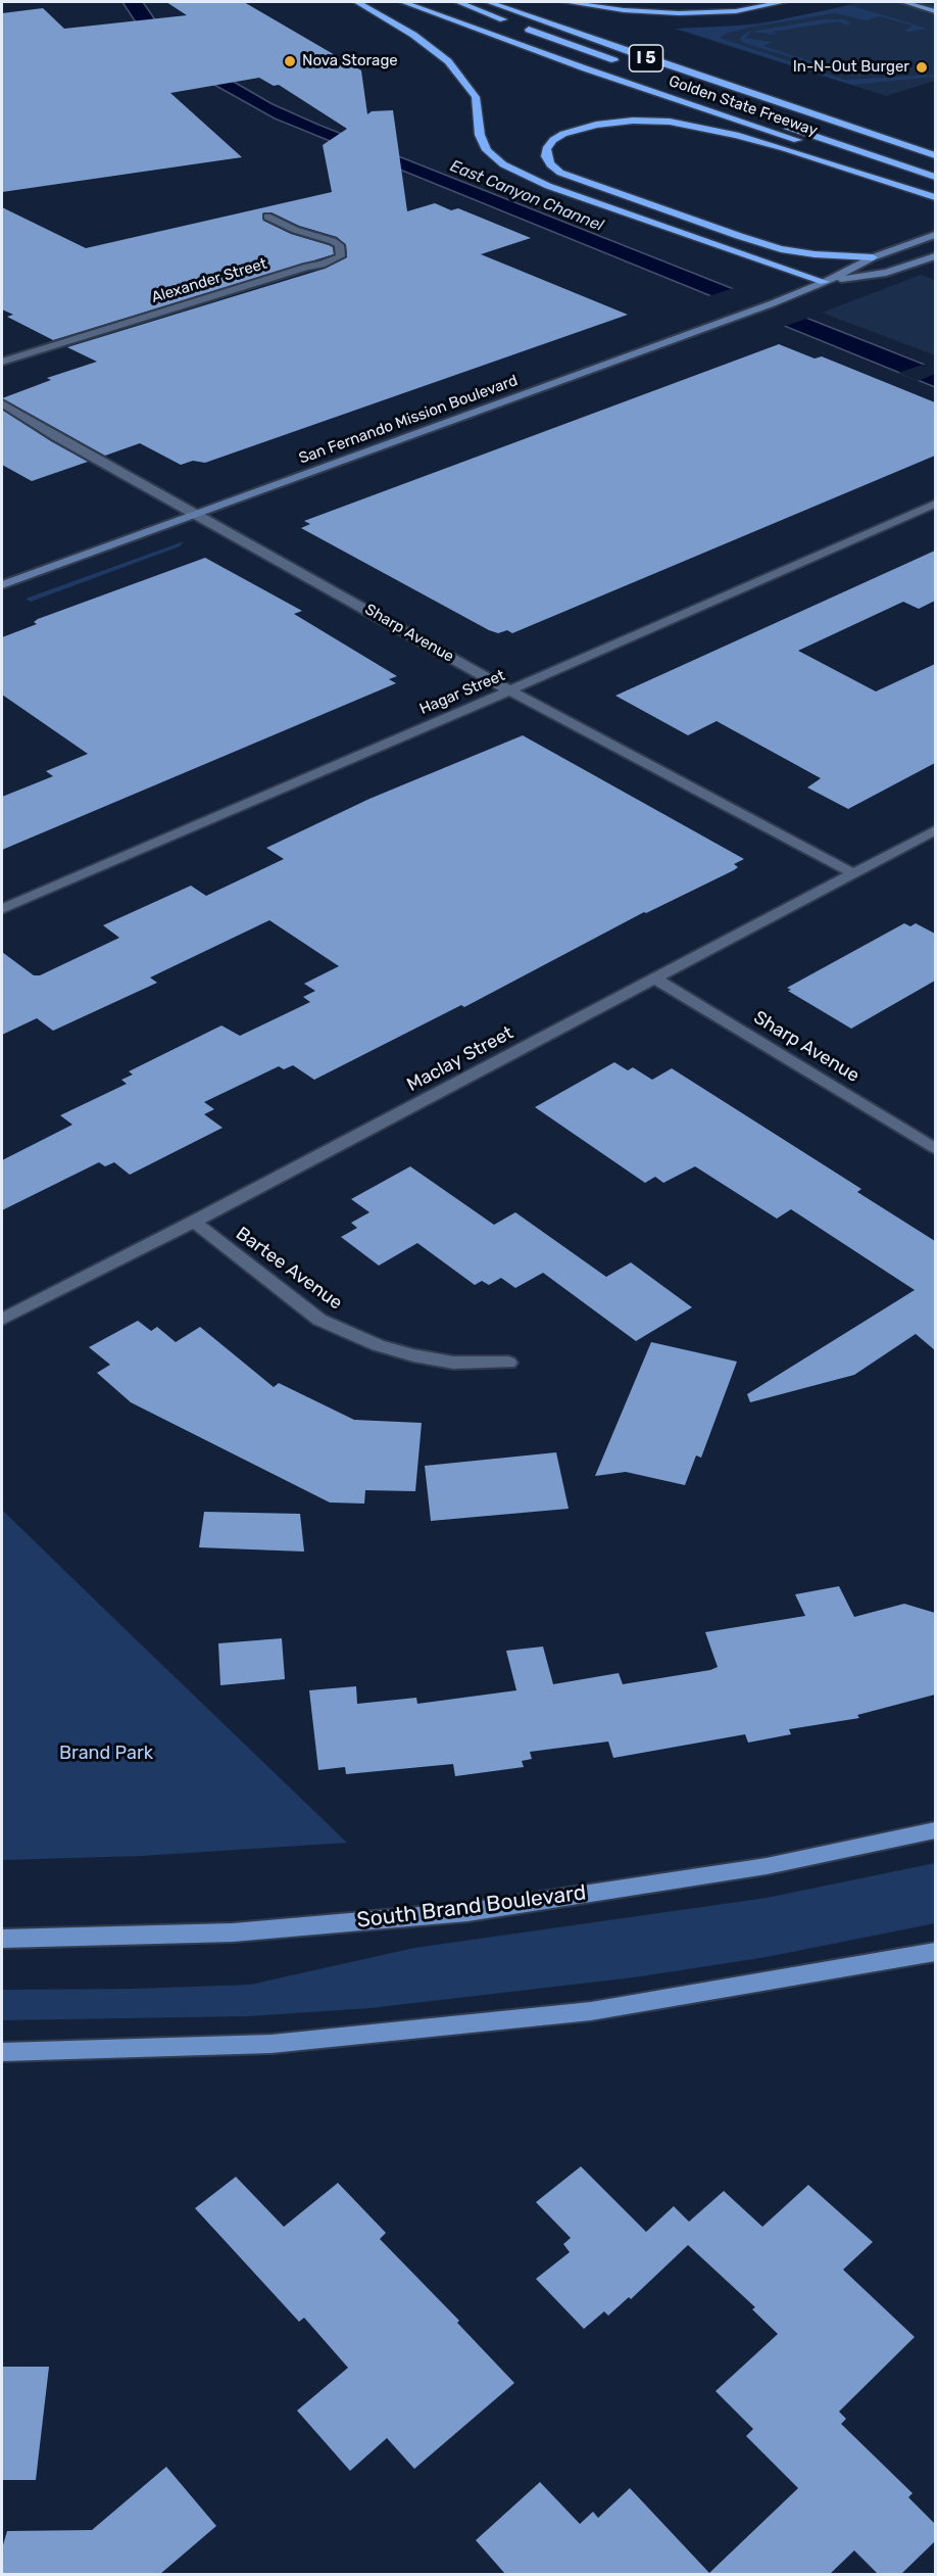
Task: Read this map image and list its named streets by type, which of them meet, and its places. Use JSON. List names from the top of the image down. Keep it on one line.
{"streets":{"highway":["I 5","Golden State Freeway"],"main road":["San Fernando Mission Boulevard","South Brand Boulevard"],"street":["Alexander Street","Sharp Avenue","Hagar Street","Maclay Street","Bartee Avenue"]},"crossings":[["San Fernando Mission Boulevard","Sharp Avenue"],["Sharp Avenue","Hagar Street"],["Sharp Avenue","Maclay Street"],["Maclay Street","Bartee Avenue"]],"water":["East Canyon Channel"],"parks":["Brand Park"],"places":["Nova Storage","In-N-Out Burger"]}
